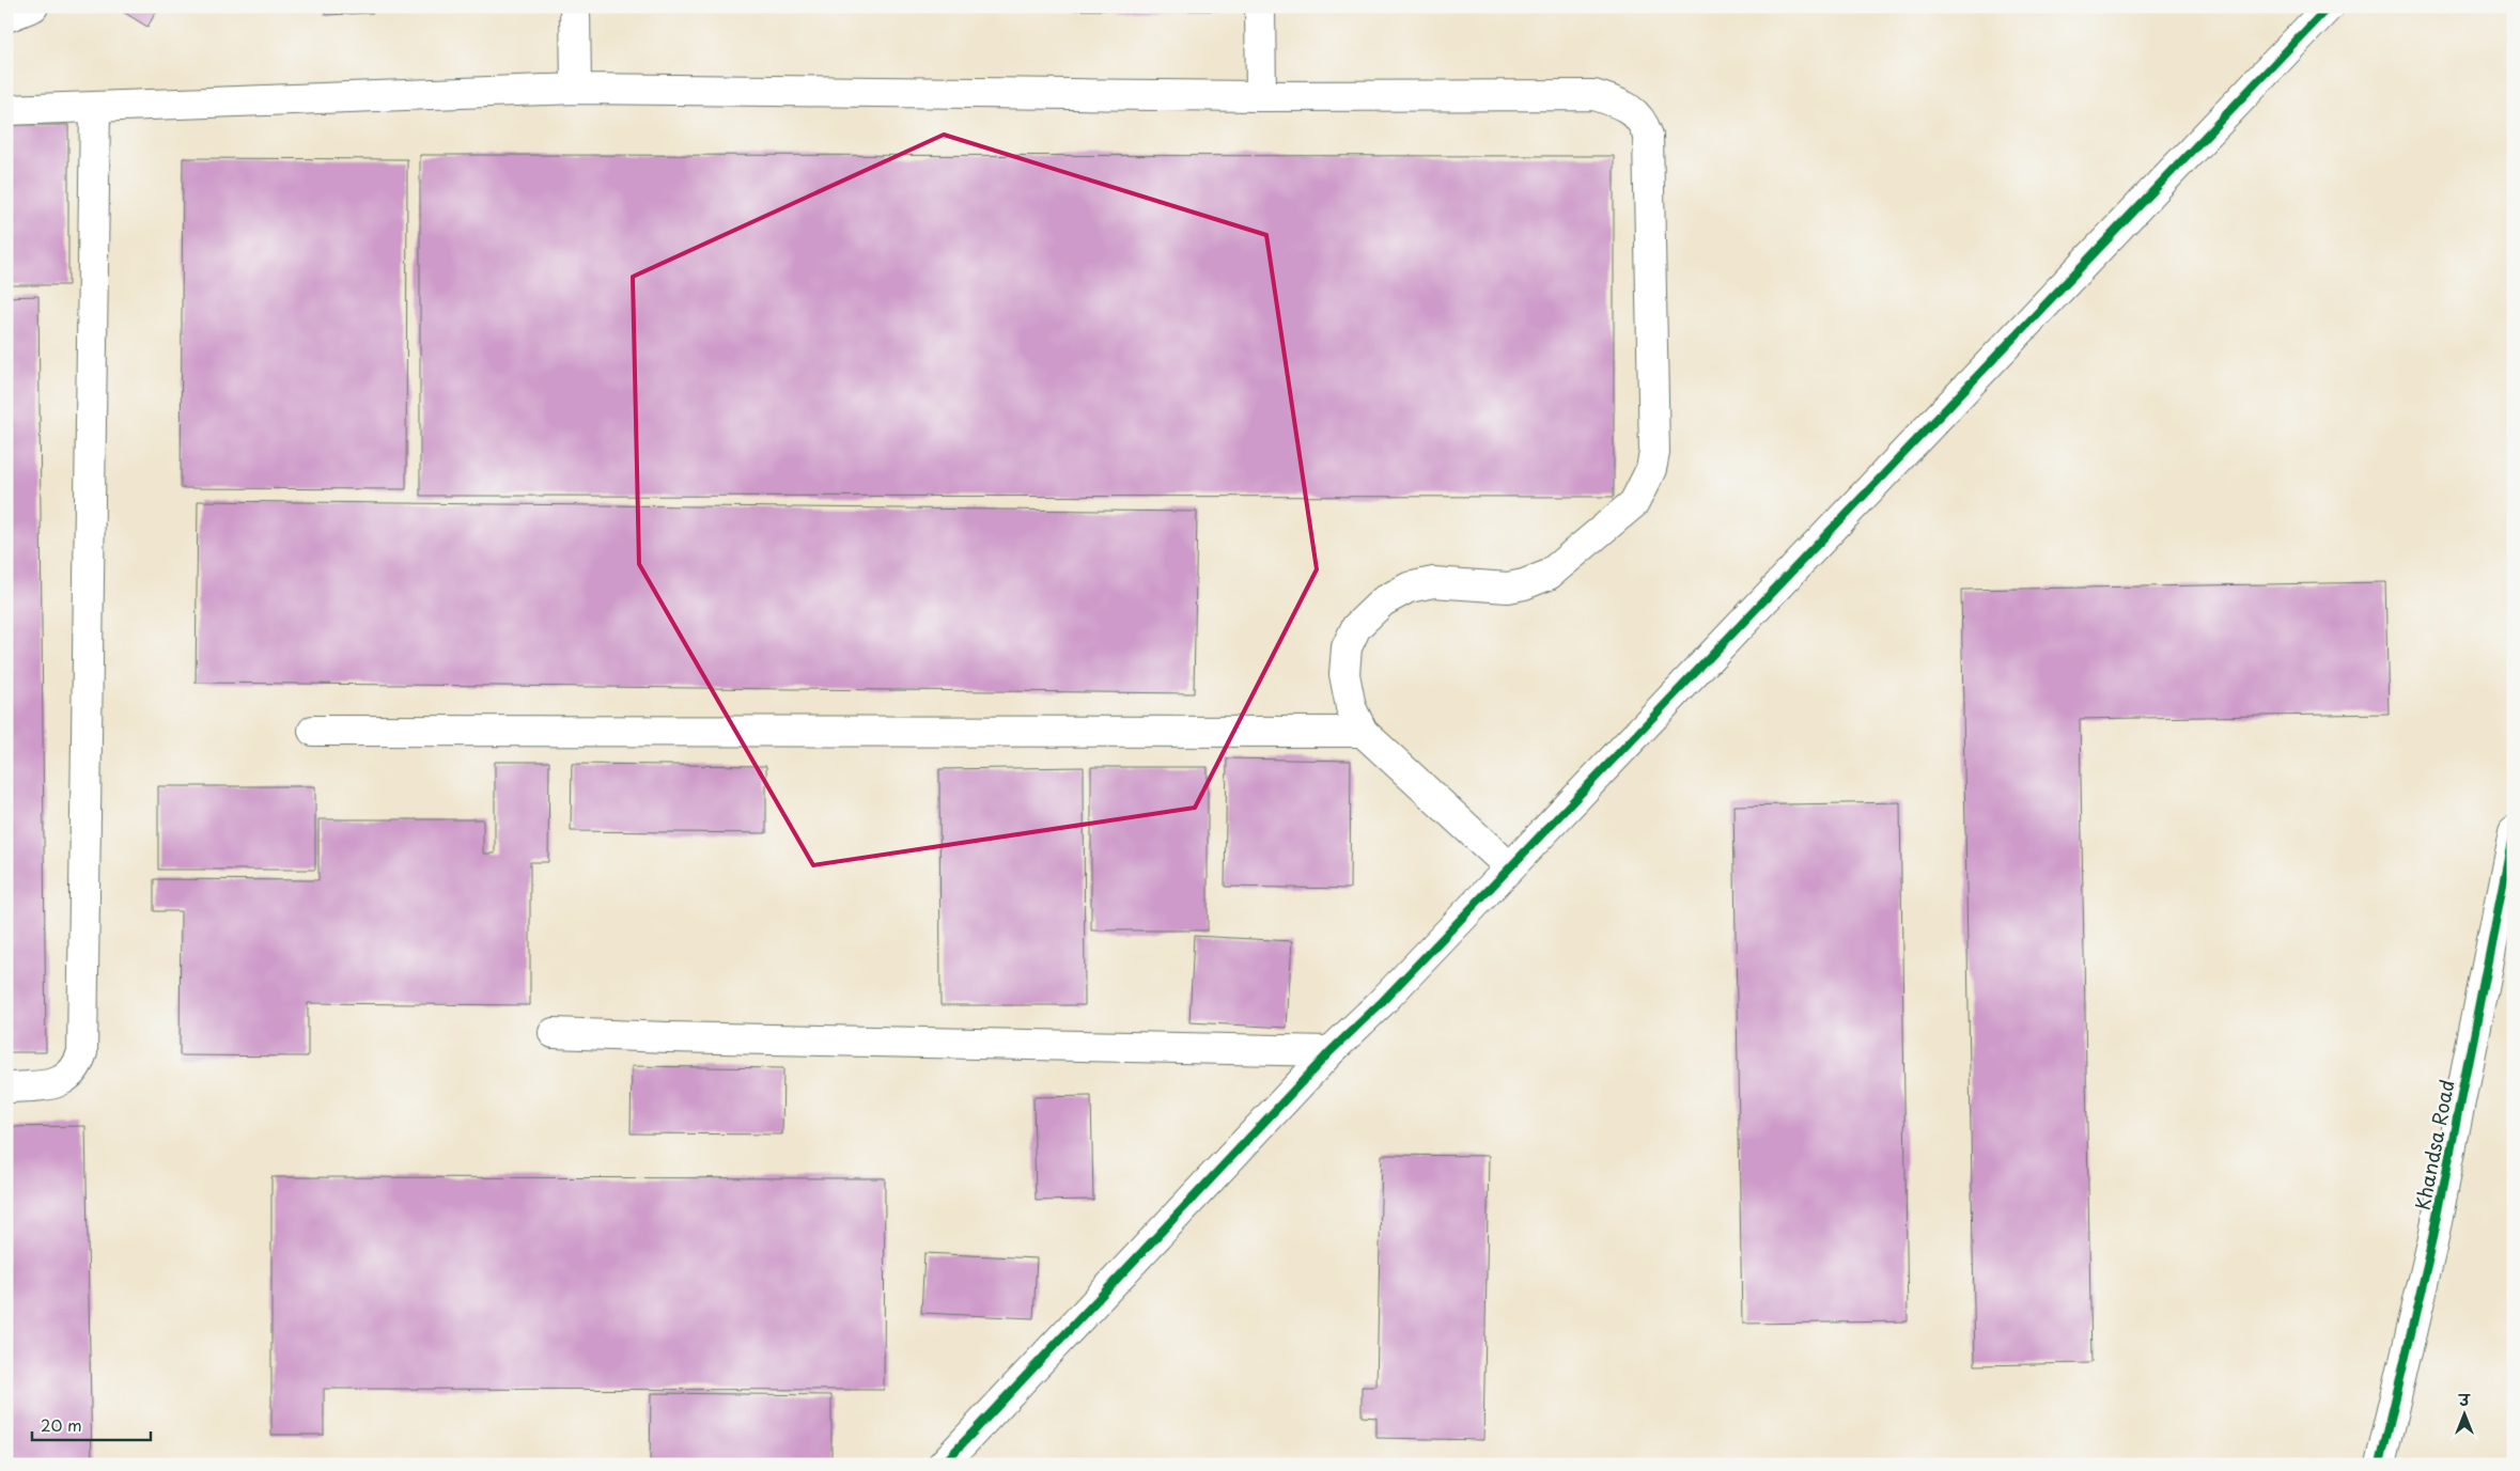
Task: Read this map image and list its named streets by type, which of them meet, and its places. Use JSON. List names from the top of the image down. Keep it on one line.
{"streets":{"street":["Khandsa Road"]},"scale_bar":"20 m","north":"top"}
